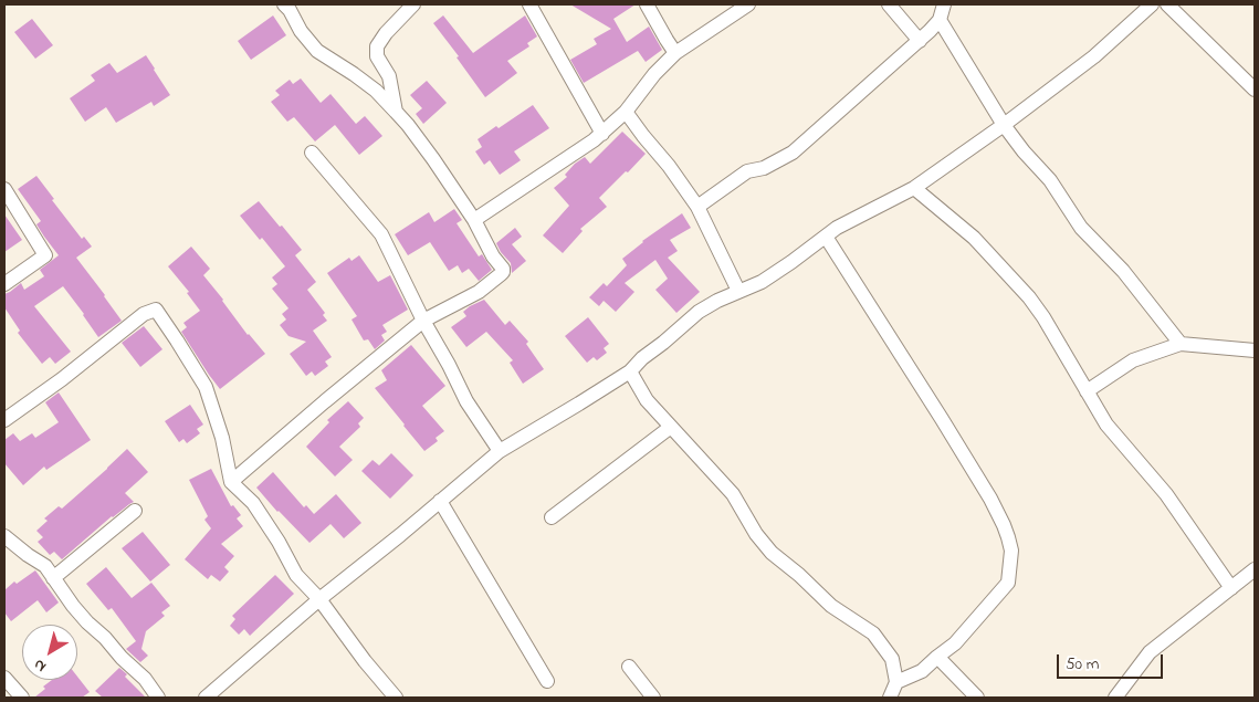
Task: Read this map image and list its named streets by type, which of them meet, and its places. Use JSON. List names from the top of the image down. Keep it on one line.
{"scale_bar":"50 m","north":"bottom left"}
